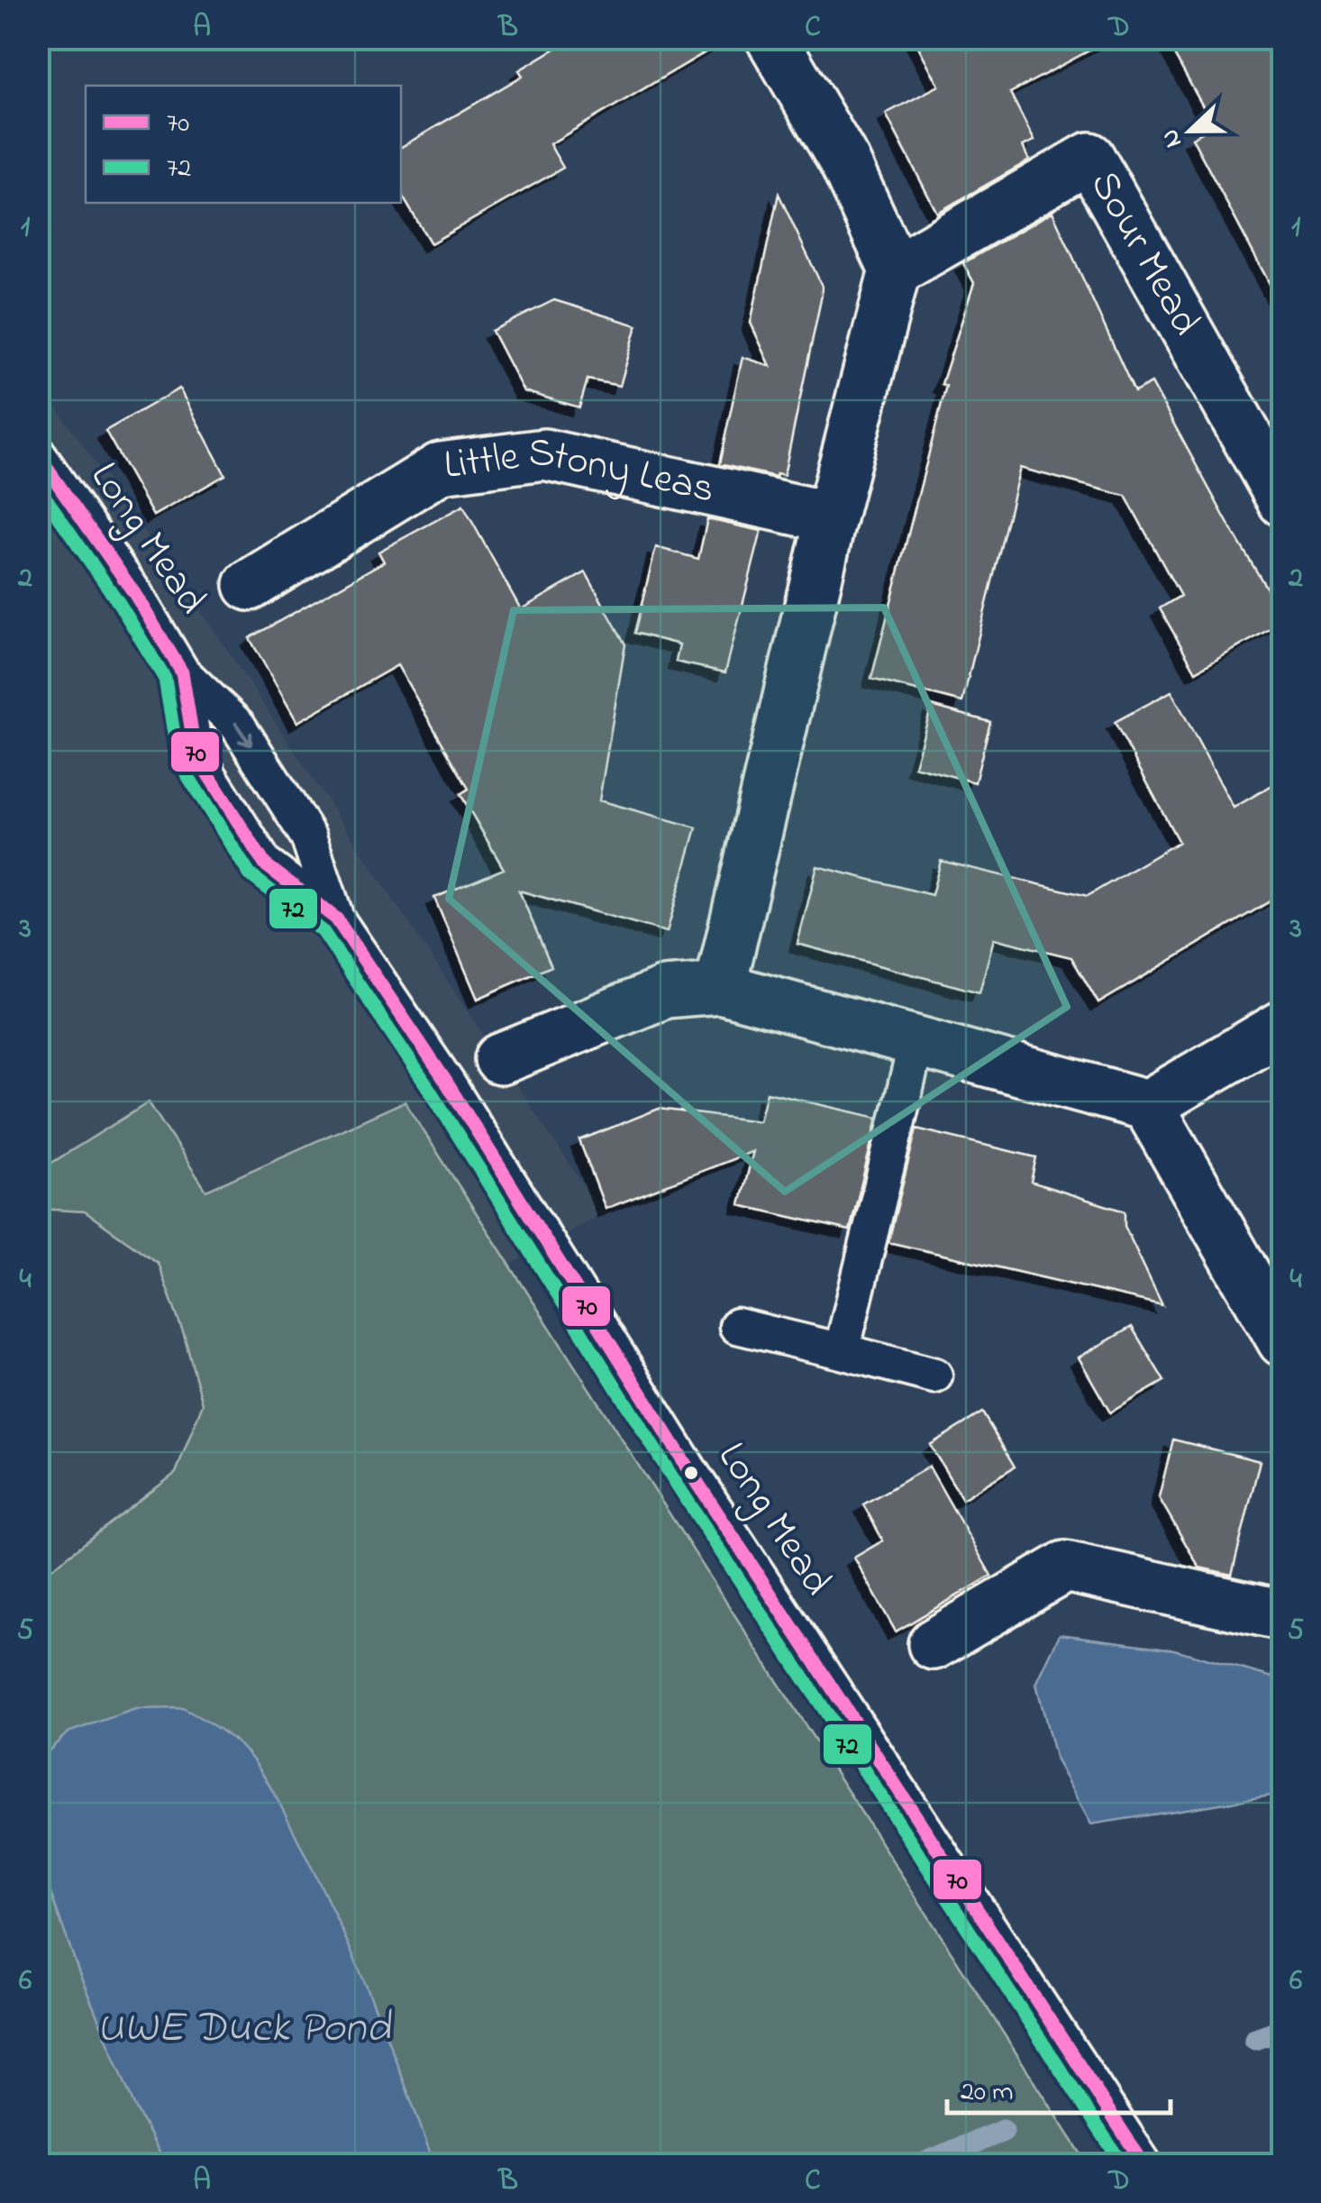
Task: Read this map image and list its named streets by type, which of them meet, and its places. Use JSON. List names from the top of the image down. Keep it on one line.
{"streets":{"street":["Sour Mead","Little Stony Leas"],"lane":["Long Mead"]},"water":["UWE Duck Pond"],"lines":["transit line 70","transit line 72"],"legend":["70","72"],"scale_bar":"20 m","north":"left","grid":{"columns":["A","B","C","D"],"rows":["1","2","3","4","5","6"]}}
